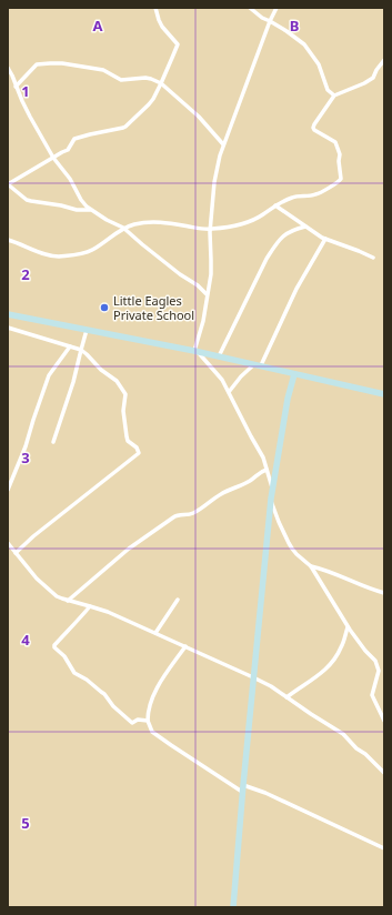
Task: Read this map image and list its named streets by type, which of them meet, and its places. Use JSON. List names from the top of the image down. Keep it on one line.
{"places":["Little Eagles Private School"],"grid":{"columns":["A","B"],"rows":["1","2","3","4","5"]}}
